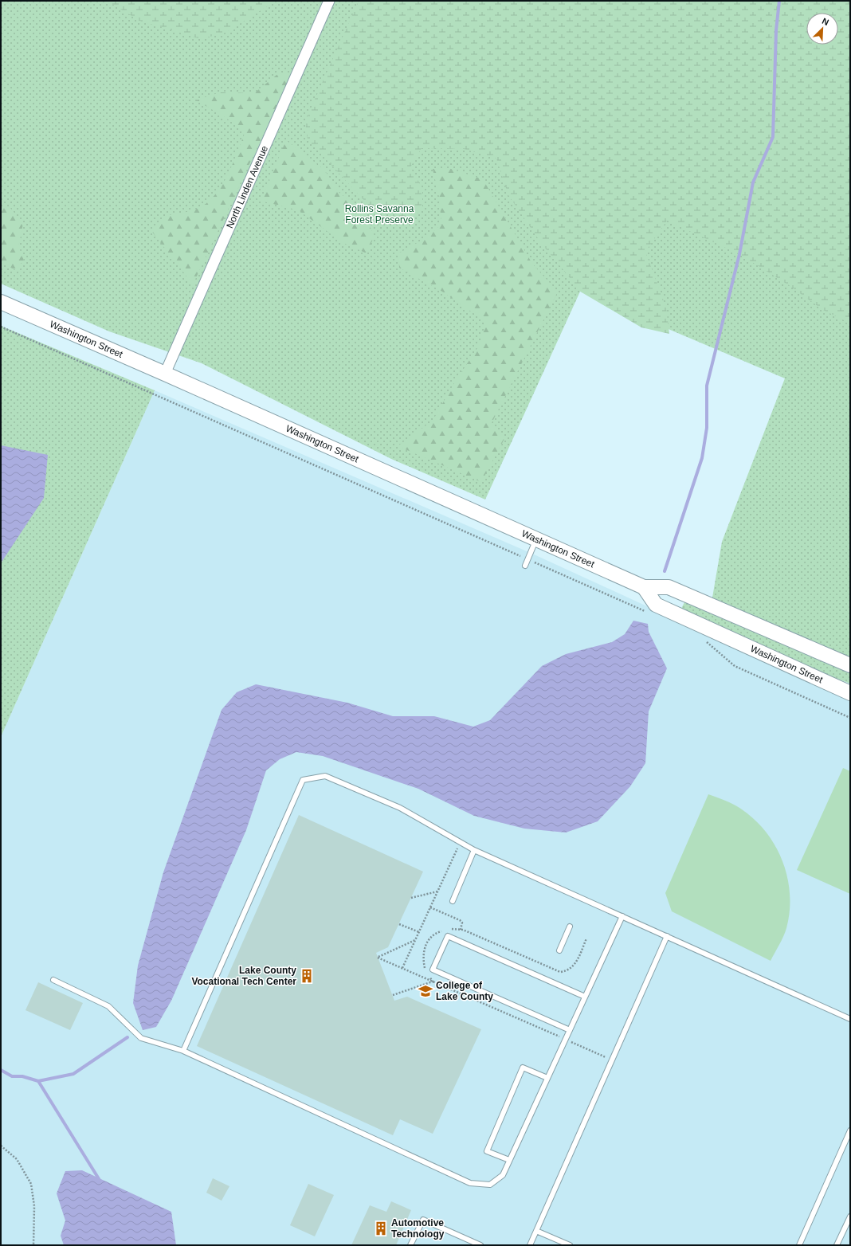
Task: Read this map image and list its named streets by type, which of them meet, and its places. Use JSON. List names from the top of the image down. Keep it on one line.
{"streets":{"main road":["Washington Street"],"street":["North Linden Avenue"]},"crossings":[["North Linden Avenue","Washington Street"]],"parks":["Rollins Savanna Forest Preserve"],"places":{"building":["Lake County Vocational Tech Center","Automotive Technology"],"school or university":["College of Lake County"]},"north":"top right"}
